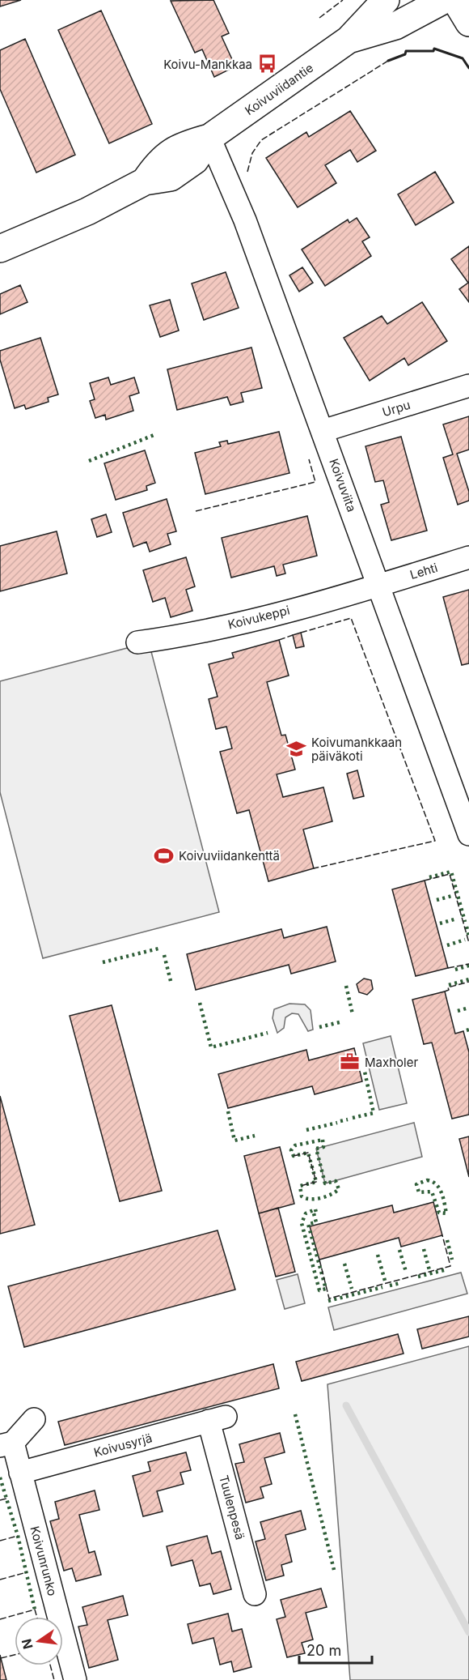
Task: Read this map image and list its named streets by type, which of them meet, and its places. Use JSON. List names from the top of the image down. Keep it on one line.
{"streets":{"street":["Koivuviidantie","Urpu","Koivuviita","Lehti","Koivukeppi","Koivusyrjä","Tuulenpesä","Koivunrunko"]},"crossings":[["Koivuviidantie","Koivuviita"],["Urpu","Koivuviita"],["Koivuviita","Lehti"],["Koivuviita","Koivukeppi"],["Lehti","Koivukeppi"],["Koivusyrjä","Tuulenpesä"],["Koivusyrjä","Koivunrunko"]],"places":{"bus stop":["Koivu-Mankkaa"],"school or university":["Koivumankkaan päiväkoti"],"sports":["Koivuviidankenttä"],"office":["Maxholer"]},"scale_bar":"20 m","north":"left"}
